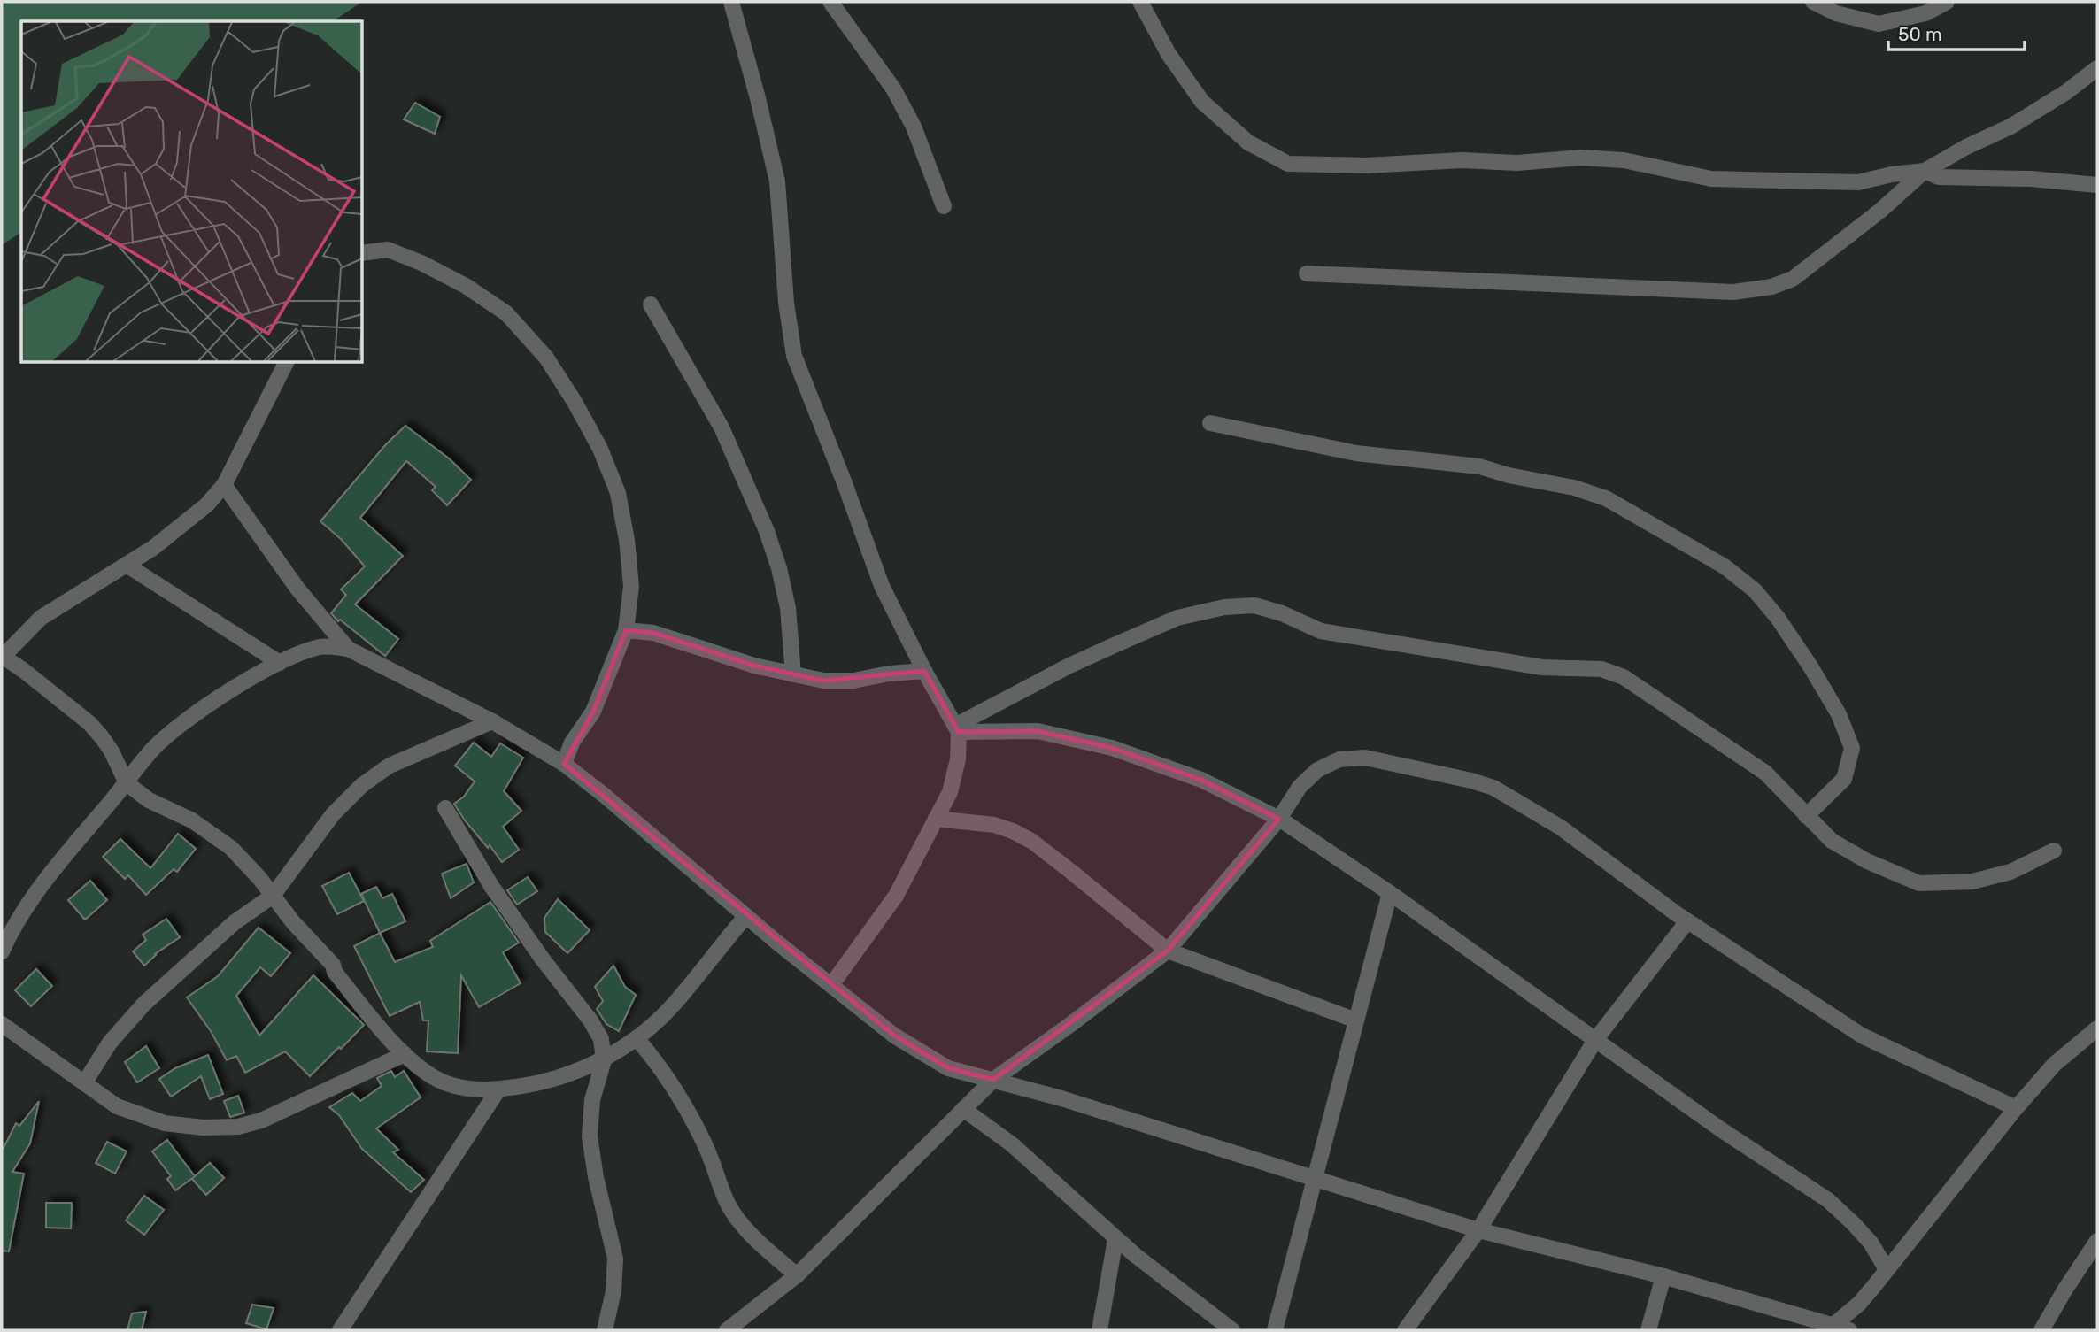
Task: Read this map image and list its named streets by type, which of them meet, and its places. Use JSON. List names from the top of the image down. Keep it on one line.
{"scale_bar":"50 m"}
